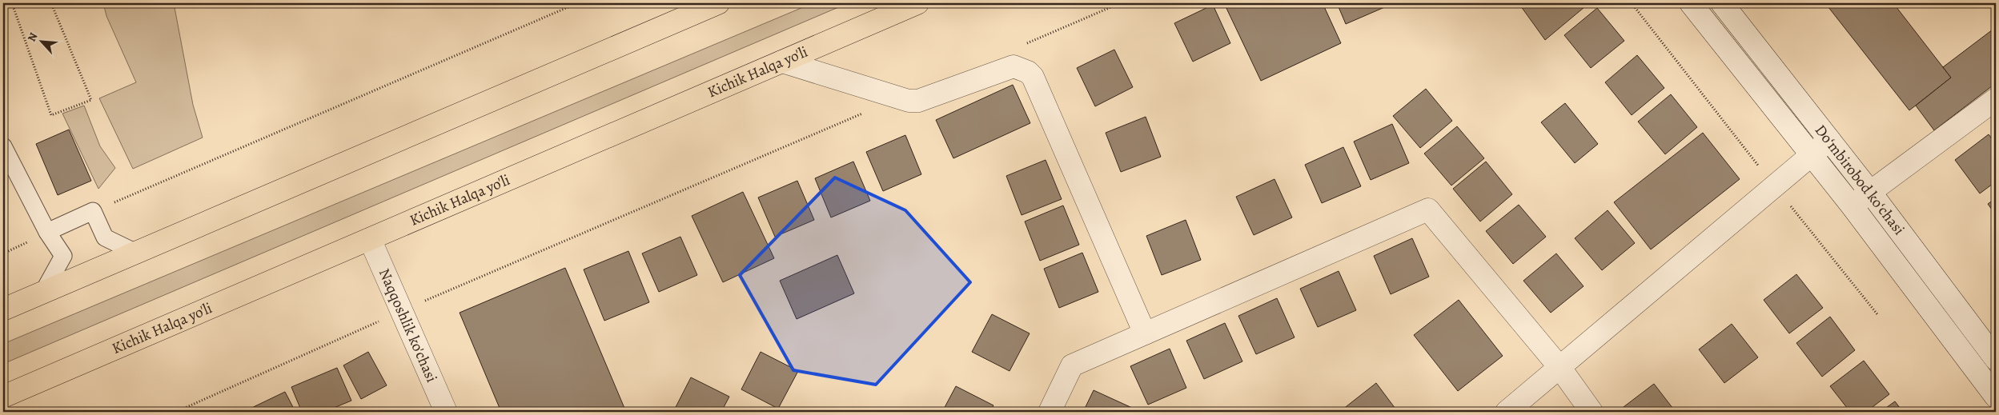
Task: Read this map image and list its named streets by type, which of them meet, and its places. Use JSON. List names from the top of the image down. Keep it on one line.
{"streets":{"highway":["Kichik Halqa yo'li"],"street":["Doʻmbirobod koʻchasi","Naqqoshlik ko'chasi"]},"crossings":[["Kichik Halqa yo'li","Naqqoshlik ko'chasi"]],"north":"top left"}
